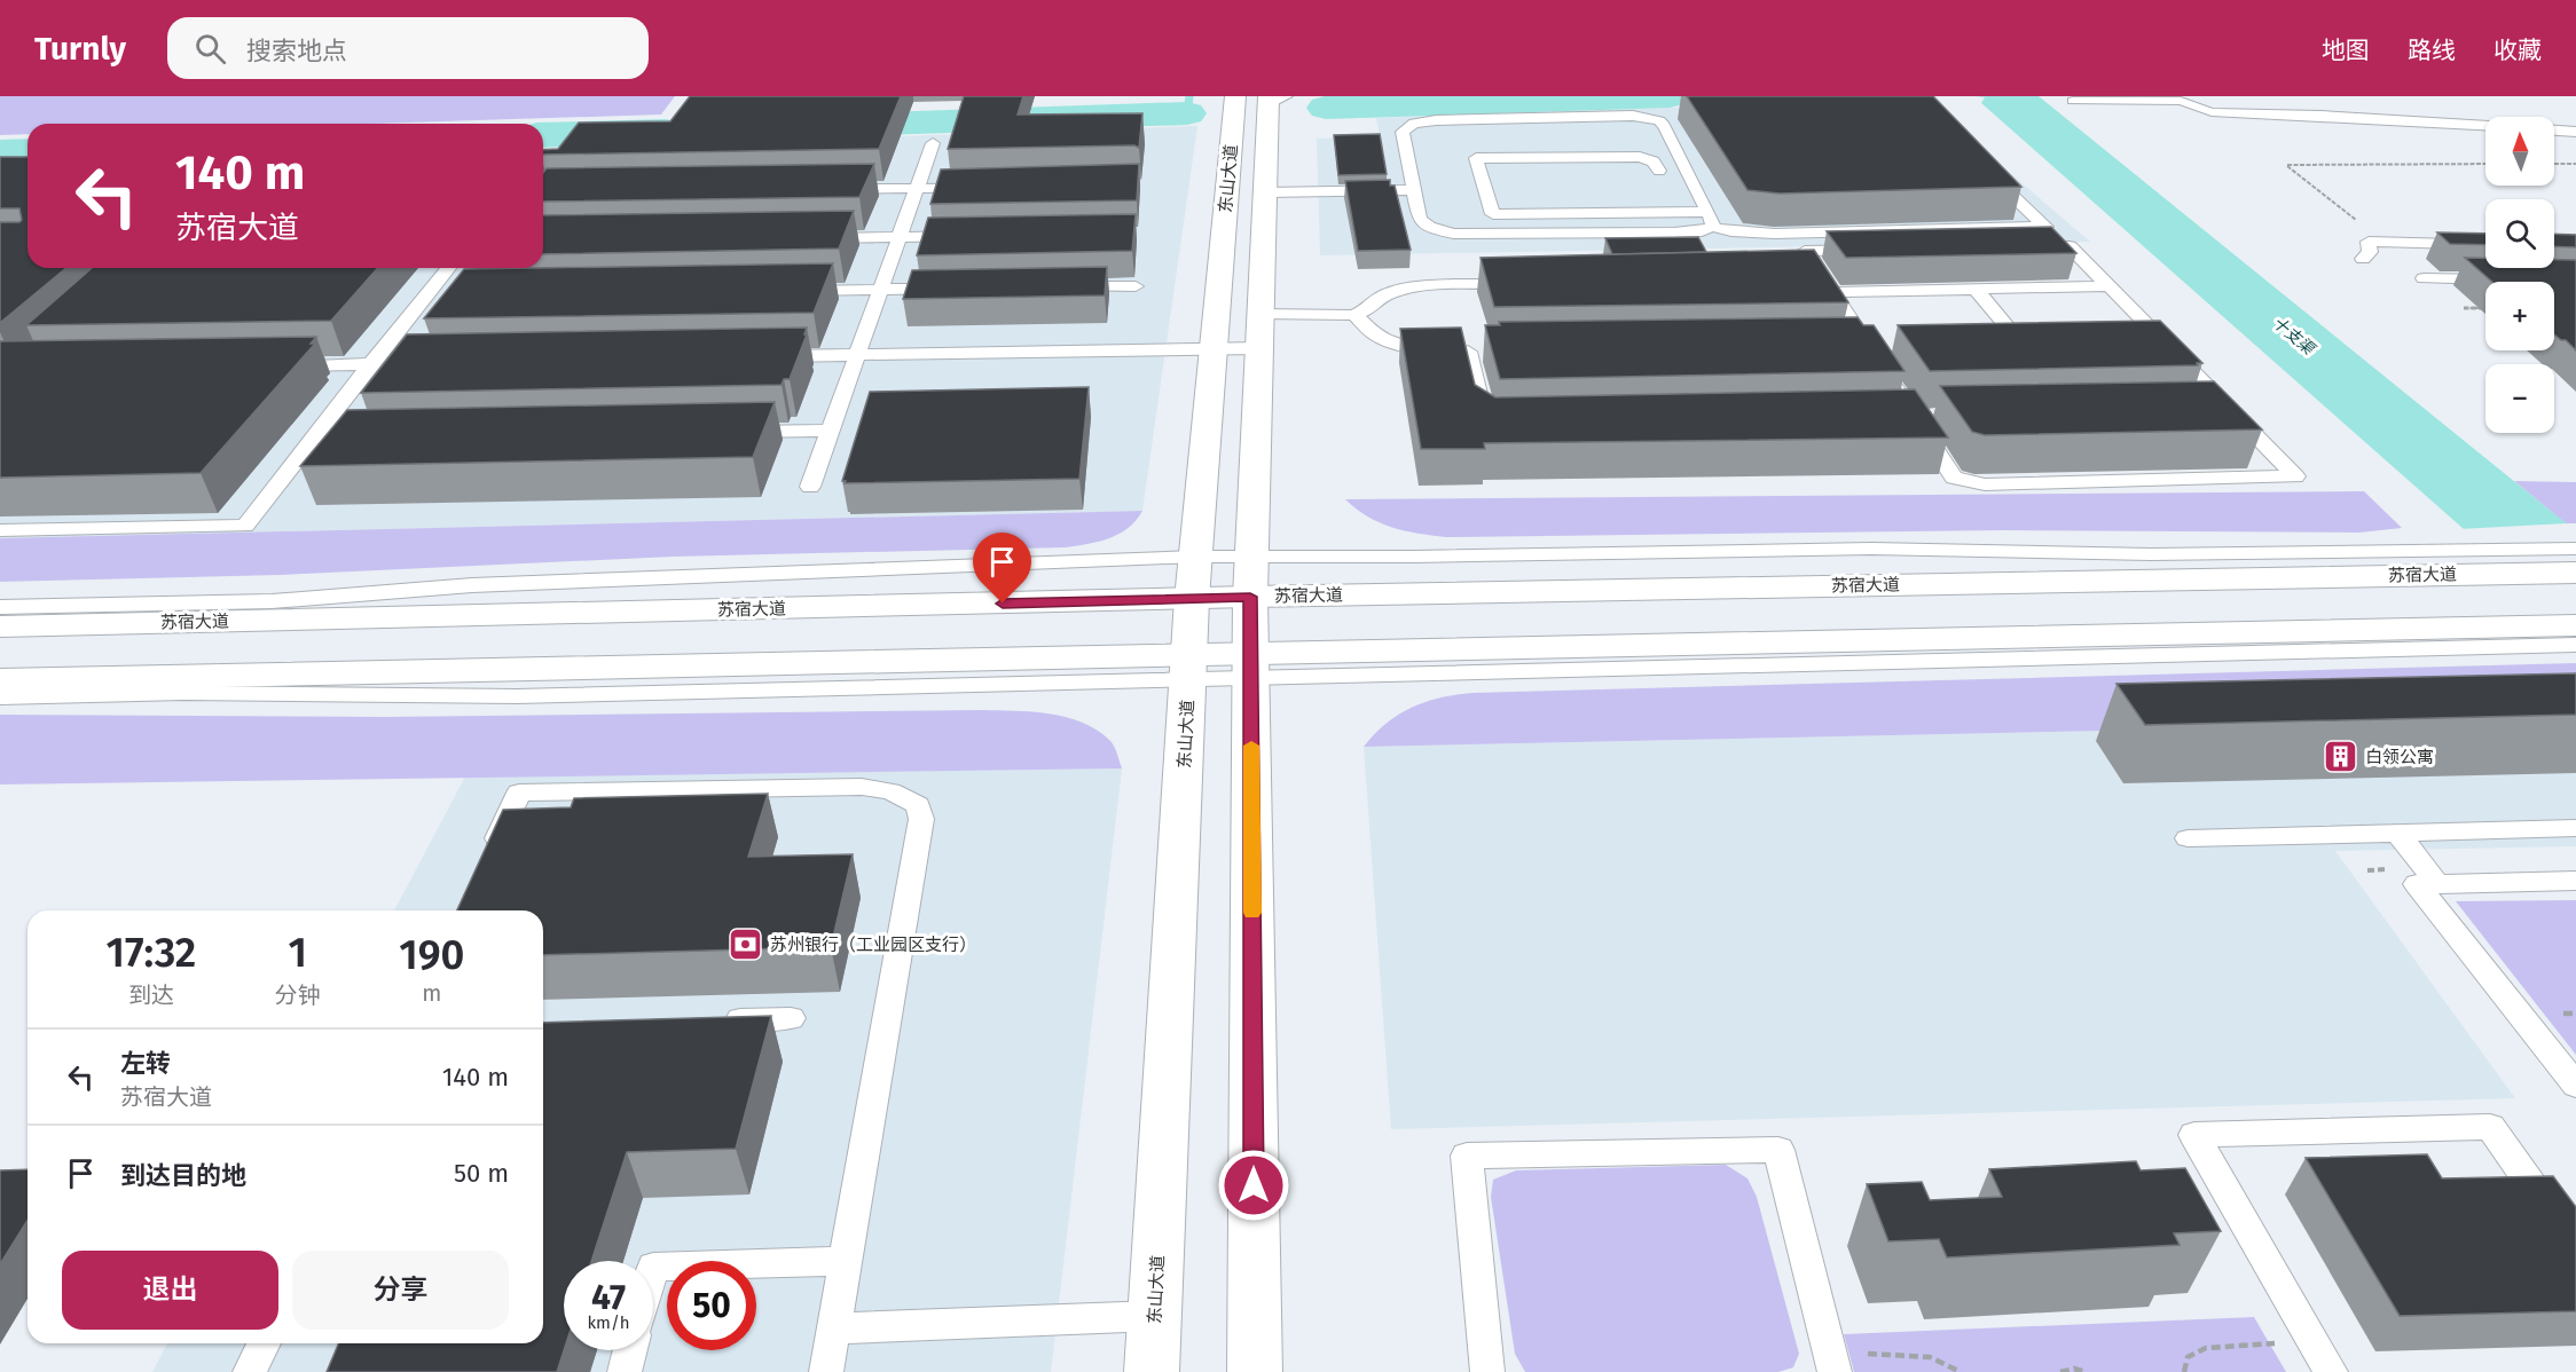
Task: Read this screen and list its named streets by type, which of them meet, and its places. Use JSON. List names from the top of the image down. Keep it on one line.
{"streets":{"main road":["东山大道","苏宿大道"]},"crossings":[["东山大道","苏宿大道"]],"water":["十支渠"],"places":{"building":["白领公寓"],"bank":["苏州银行（工业园区支行）"]},"north":"top","page":{"header":"Turnly","search":"搜索地点","nav":["地图","路线","收藏"],"map_buttons":["+","−"],"turn":["140 m","苏宿大道"],"eta":["17:32","到达","1","分钟","190","m"],"list":[{"name":"左转","note":"苏宿大道","value":"140 m"},{"name":"到达目的地","value":"50 m"}],"buttons":["退出","分享"],"speed":"47 km/h","limit":"50"}}
